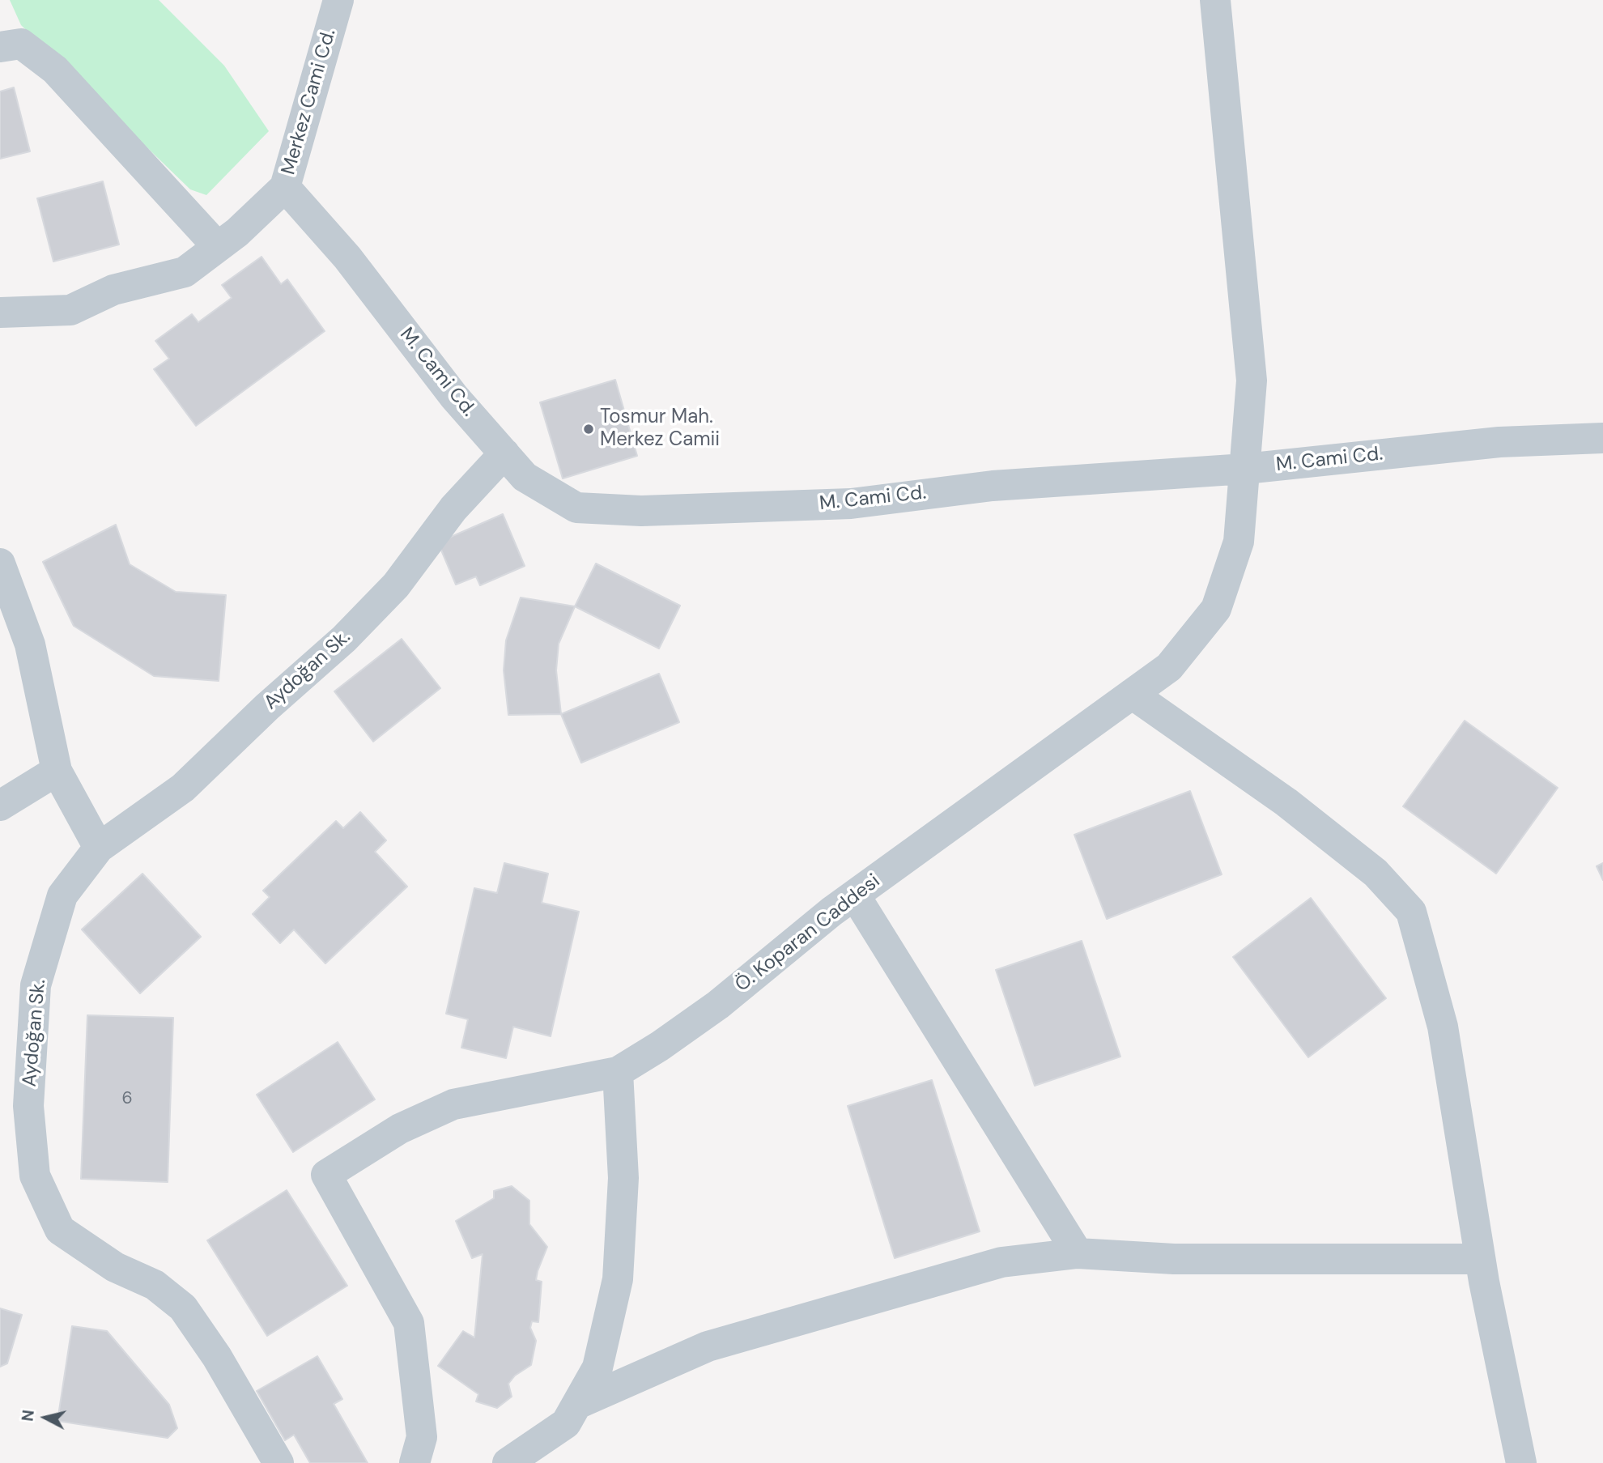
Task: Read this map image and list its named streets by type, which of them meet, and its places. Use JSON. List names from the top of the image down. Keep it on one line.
{"streets":{"street":["Merkez Cami Cd.","M. Cami Cd.","Aydoğan Sk.","Ö. Koparan Caddesi"]},"crossings":[["Merkez Cami Cd.","M. Cami Cd."],["M. Cami Cd.","Aydoğan Sk."],["M. Cami Cd.","Ö. Koparan Caddesi"]],"places":["Tosmur Mah. Merkez Camii"],"house_numbers":["6"],"north":"left"}
